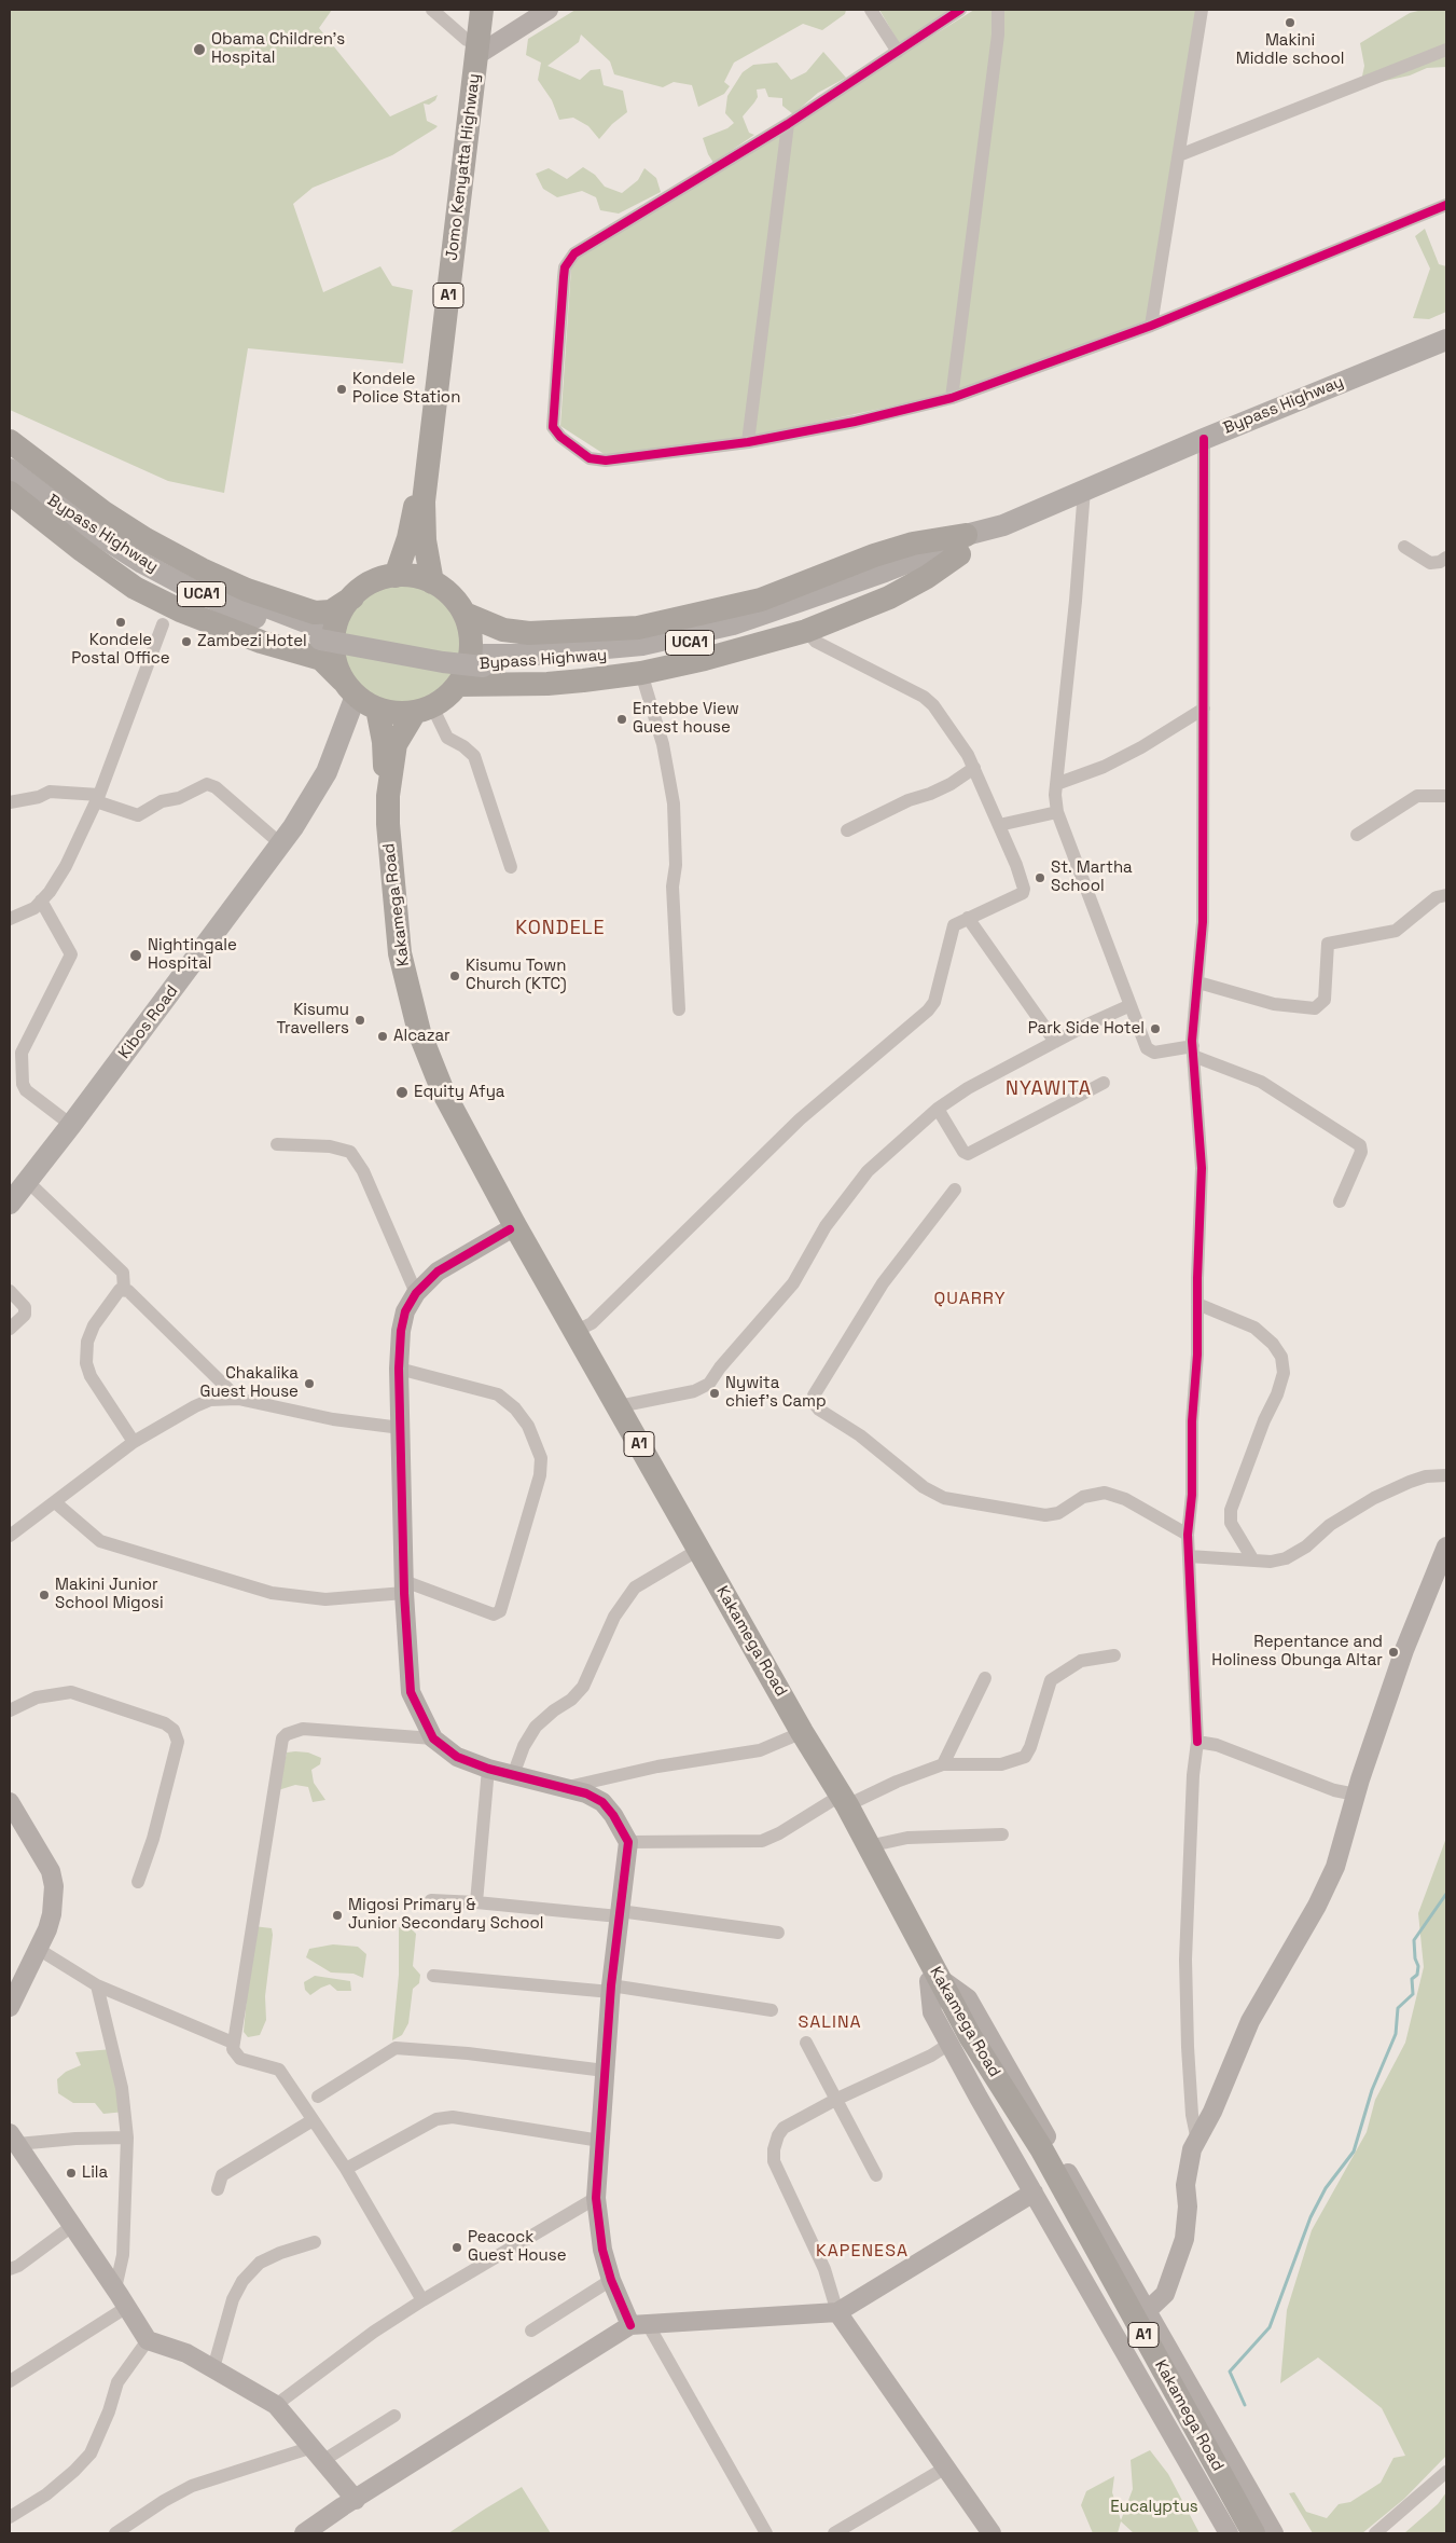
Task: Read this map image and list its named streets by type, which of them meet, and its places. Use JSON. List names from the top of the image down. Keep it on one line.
{"streets":{"highway":["Jomo Kenyatta Highway","A1","Kakamega Road"],"main road":["Bypass Highway","UCA1","Kibos Road"]},"crossings":[["Jomo Kenyatta Highway","A1"],["Jomo Kenyatta Highway","Kakamega Road"],["Jomo Kenyatta Highway","Kibos Road"],["A1","Kakamega Road"],["A1","Kibos Road"],["Kakamega Road","Kibos Road"]],"districts":["KONDELE","NYAWITA","QUARRY","SALINA","KAPENESA"],"parks":["Eucalyptus"],"places":["Makini Middle school","Obama Children's Hospital","Kondele Police Station","Kondele Postal Office","Zambezi Hotel","Entebbe View Guest house","St. Martha School","Nightingale Hospital","Kisumu Town Church (KTC)","Kisumu Travellers","Park Side Hotel","Alcazar","Equity Afya","Chakalika Guest House","Nywita chief's Camp","Makini Junior School Migosi","Repentance and Holiness Obunga Altar","Migosi Primary & Junior Secondary School","Lila","Peacock Guest House"]}
